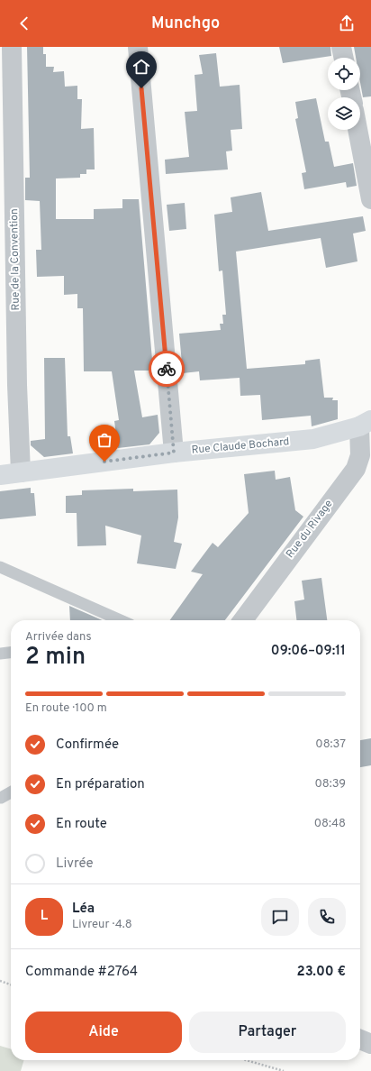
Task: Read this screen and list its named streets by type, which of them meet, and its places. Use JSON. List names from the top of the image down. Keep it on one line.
{"streets":{"main road":["Rue Claude Bochard"],"street":["Rue de la Convention","Rue du Rivage"]},"crossings":[["Rue de la Convention","Rue Claude Bochard"],["Rue Claude Bochard","Rue du Rivage"]],"page":{"header":"Munchgo","heading":["2 min","Arrivée dans","09:06–09:11"],"panel":["Léa","Livreur · 4.8","Commande #2764","23.00 €"],"bar":"En route · 100 m","list":[["Confirmée","08:37"],["En préparation","08:39"],["En route","08:48"],"Livrée"],"round":"L","buttons":["Aide","Partager"]}}
